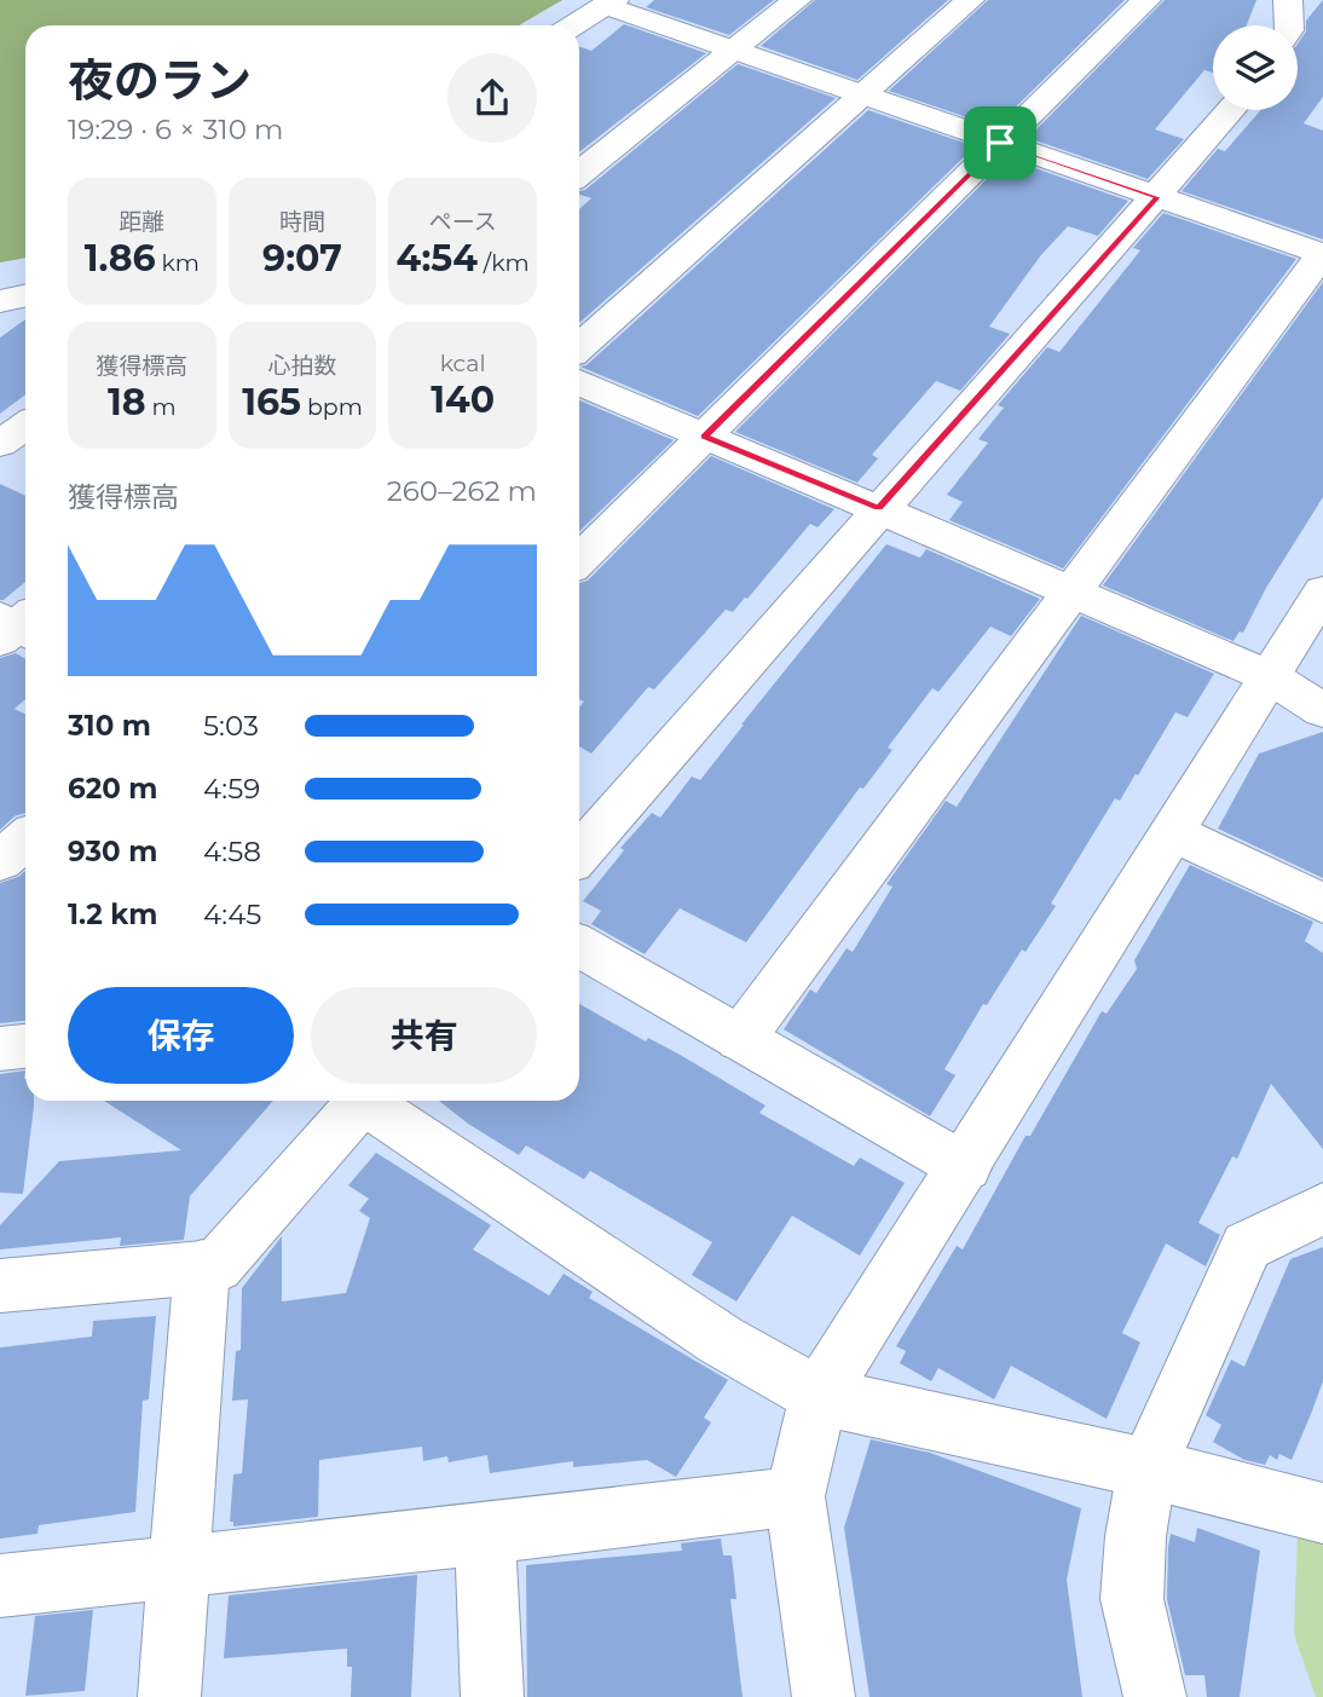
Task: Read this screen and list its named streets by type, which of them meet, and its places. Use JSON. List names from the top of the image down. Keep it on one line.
{"page":{"heading":["夜のラン","19:29 · 6 × 310 m"],"stats":[["距離","1.86 km"],["時間","9:07"],["ペース","4:54 /km"],["獲得標高","18 m"],["心拍数","165 bpm"],["kcal","140"]],"chart":["獲得標高","260–262 m"],"list":[{"name":"310 m","note":"5:03"},{"name":"620 m","note":"4:59"},{"name":"930 m","note":"4:58"},{"name":"1.2 km","note":"4:45"}],"buttons":["保存","共有"]}}
